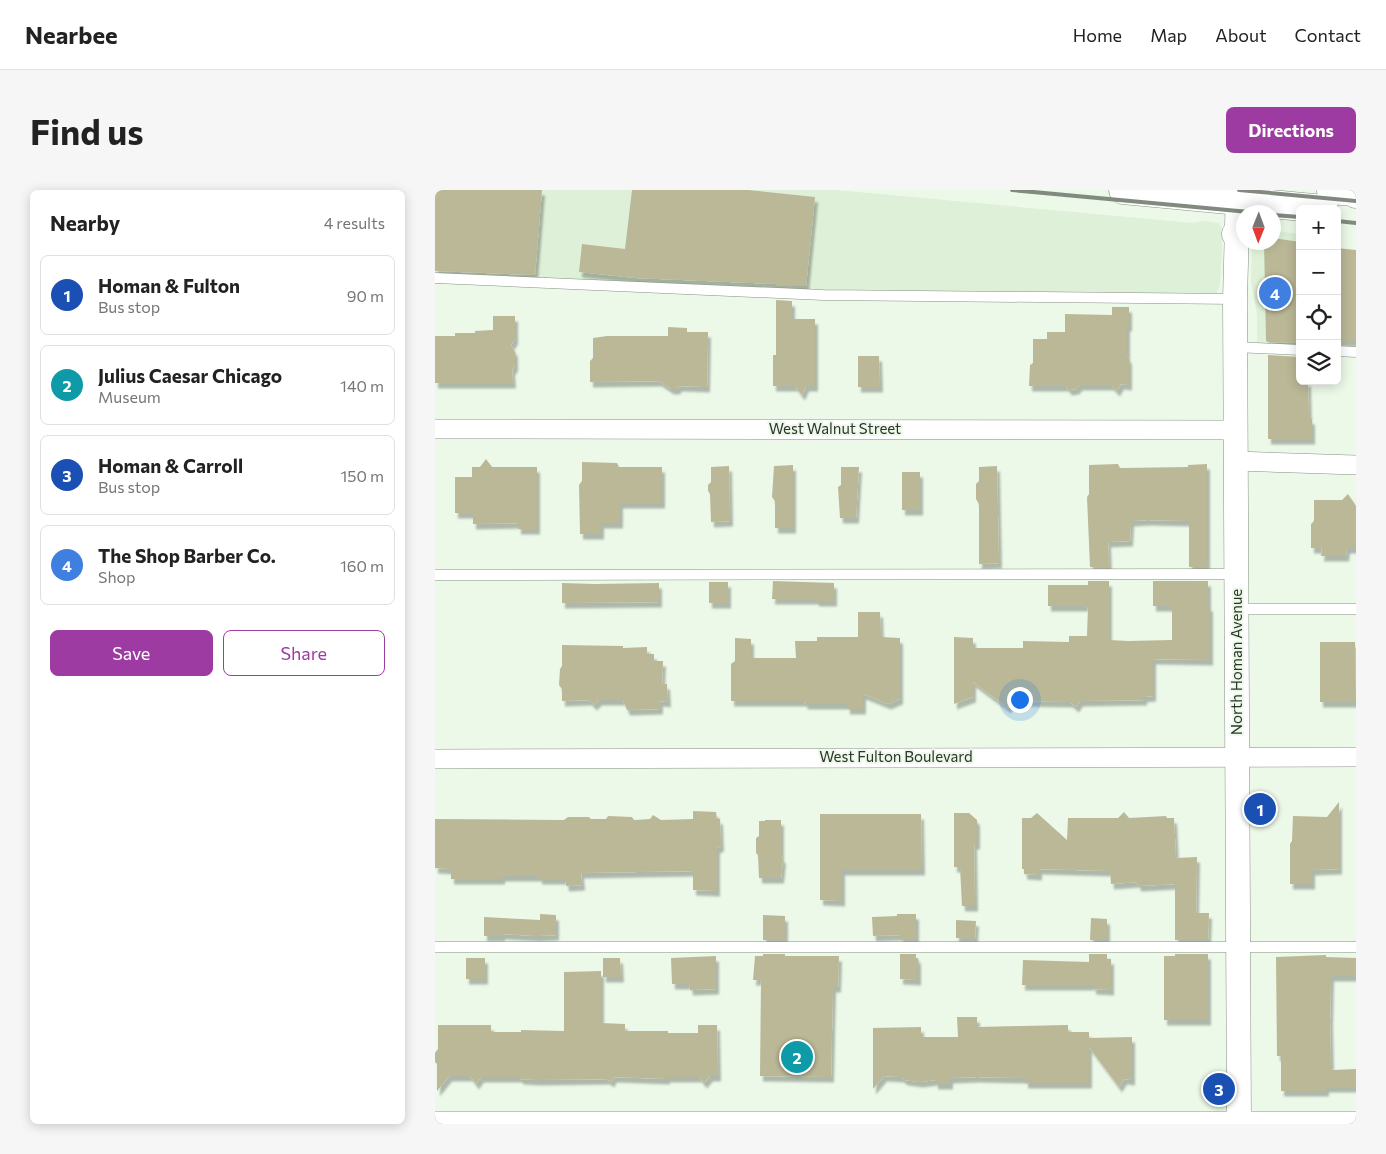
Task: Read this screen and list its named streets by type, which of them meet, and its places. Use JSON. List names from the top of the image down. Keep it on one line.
{"streets":{"street":["West Walnut Street","North Homan Avenue","West Fulton Boulevard"]},"crossings":[["West Walnut Street","North Homan Avenue"],["North Homan Avenue","West Fulton Boulevard"]],"north":"bottom","page":{"header":"Nearbee","nav":["Home","Map","About","Contact"],"buttons":["Directions",["Save","Share"]],"title":"Find us","heading":["Nearby","4 results"],"map_buttons":["+","−"],"list":[{"mark":"1","name":"Homan & Fulton","note":"Bus stop","value":"90 m"},{"mark":"2","name":"Julius Caesar Chicago","note":"Museum","value":"140 m"},{"mark":"3","name":"Homan & Carroll","note":"Bus stop","value":"150 m"},{"mark":"4","name":"The Shop Barber Co.","note":"Shop","value":"160 m"}],"pins":["4","1","2","3"]}}
